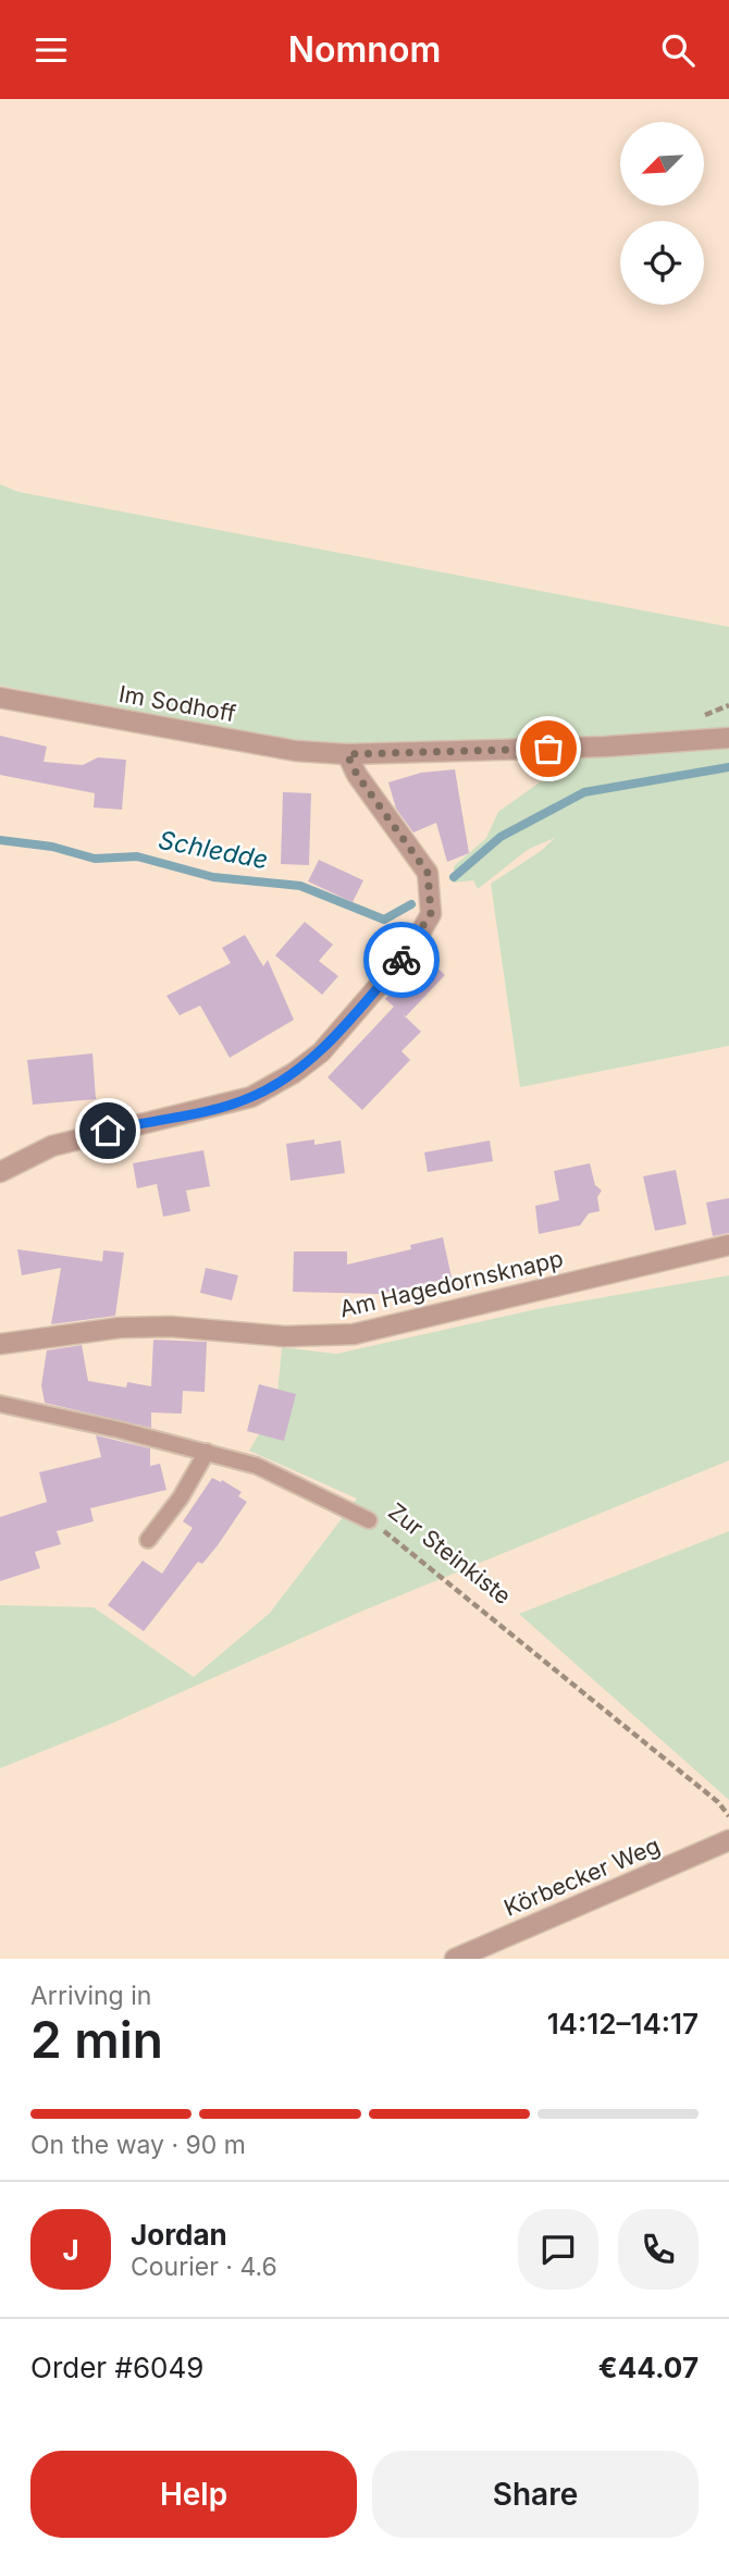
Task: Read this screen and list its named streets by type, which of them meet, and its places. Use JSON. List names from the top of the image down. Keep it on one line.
{"streets":{"street":["Im Sodhoff","Am Hagedornsknapp","Körbecker Weg"],"lane":["Zur Steinkiste"]},"water":["Schledde"],"north":"bottom left","page":{"header":"Nomnom","heading":["2 min","Arriving in","14:12–14:17"],"panel":["Jordan","Courier · 4.6","Order #6049","€44.07"],"bar":"On the way · 90 m","round":"J","buttons":["Help","Share"]}}
